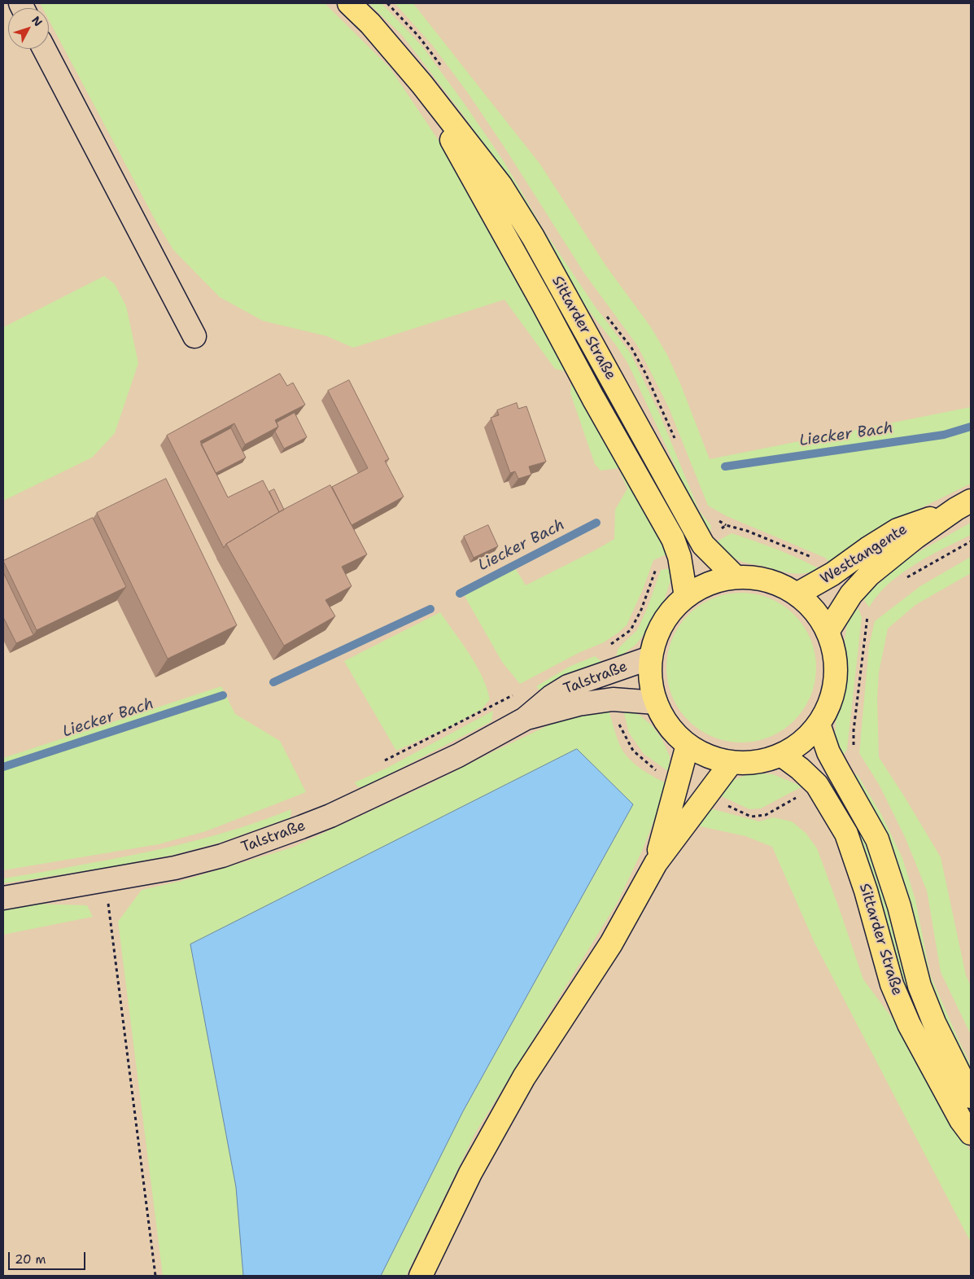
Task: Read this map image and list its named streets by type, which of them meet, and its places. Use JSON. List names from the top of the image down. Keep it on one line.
{"streets":{"main road":["Sittarder Straße","Westtangente"],"street":["Talstraße"]},"water":["Liecker Bach"],"scale_bar":"20 m","north":"top right"}
